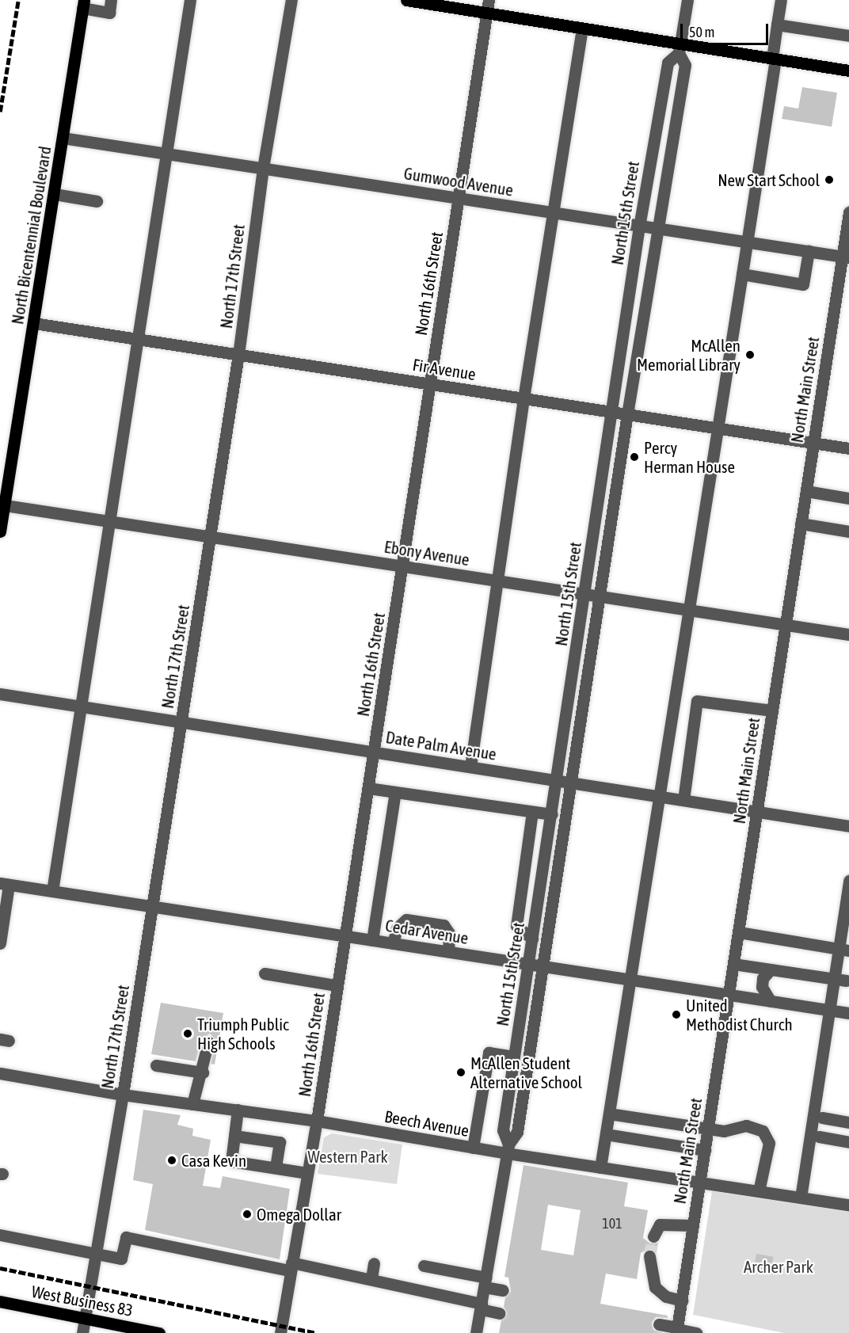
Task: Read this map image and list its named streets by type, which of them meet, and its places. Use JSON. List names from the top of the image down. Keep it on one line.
{"streets":{"main road":["North Bicentennial Boulevard","West Business 83"],"street":["Gumwood Avenue","North 15th Street","North 17th Street","North 16th Street","Fir Avenue","North Main Street","Ebony Avenue","Date Palm Avenue","Cedar Avenue","Beech Avenue"]},"crossings":[["Gumwood Avenue","North 15th Street"],["Gumwood Avenue","North Bicentennial Boulevard"],["Gumwood Avenue","North 17th Street"],["Gumwood Avenue","North 16th Street"],["Gumwood Avenue","North Main Street"],["North 15th Street","Fir Avenue"],["North 15th Street","Ebony Avenue"],["North 15th Street","Date Palm Avenue"],["North 15th Street","Cedar Avenue"],["North 15th Street","Beech Avenue"],["North Bicentennial Boulevard","Fir Avenue"],["North Bicentennial Boulevard","Ebony Avenue"],["North 17th Street","Fir Avenue"],["North 17th Street","Ebony Avenue"],["North 17th Street","Date Palm Avenue"],["North 17th Street","Cedar Avenue"],["North 17th Street","Beech Avenue"],["North 17th Street","West Business 83"],["North 16th Street","Fir Avenue"],["North 16th Street","Ebony Avenue"],["North 16th Street","Date Palm Avenue"],["North 16th Street","Cedar Avenue"],["North 16th Street","Beech Avenue"],["Fir Avenue","North Main Street"],["North Main Street","Ebony Avenue"],["North Main Street","Date Palm Avenue"],["North Main Street","Cedar Avenue"],["North Main Street","Beech Avenue"]],"parks":["Western Park","Archer Park"],"places":["New Start School","McAllen Memorial Library","Percy Herman House","United Methodist Church","Triumph Public High Schools","McAllen Student Alternative School","Casa Kevin","Omega Dollar"],"house_numbers":["101"],"scale_bar":"50 m"}
